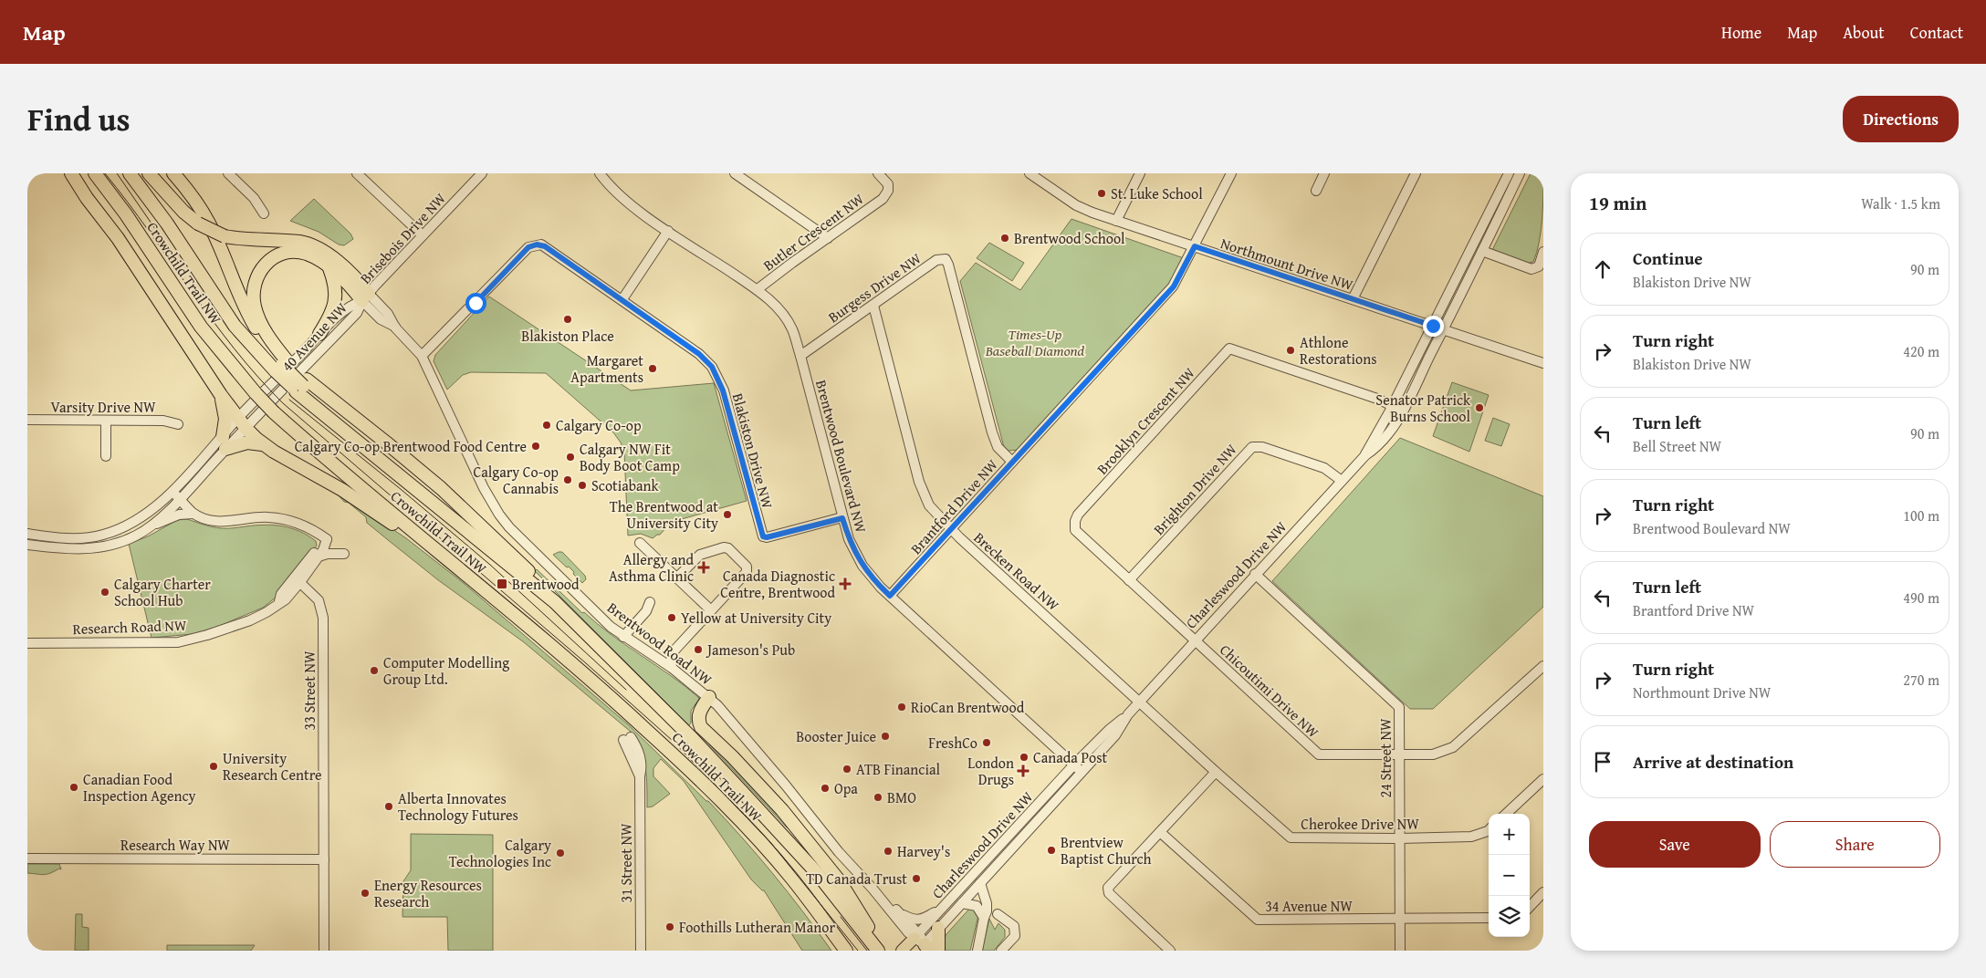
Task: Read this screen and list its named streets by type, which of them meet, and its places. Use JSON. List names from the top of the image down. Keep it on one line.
{"streets":{"highway":["Crowchild Trail NW"],"street":["Butler Crescent NW","Brisebois Drive NW","Northmount Drive NW","Burgess Drive NW","40 Avenue NW","Varsity Drive NW","Brooklyn Crescent NW","Blakiston Drive NW","Brentwood Boulevard NW","Brighton Drive NW","Brantford Drive NW","Brecken Road NW","Charleswood Drive NW","Research Road NW","Brentwood Road NW","33 Street NW","Chicoutimi Drive NW","24 Street NW","Cherokee Drive NW","Research Way NW","31 Street NW","34 Avenue NW"]},"crossings":[["Butler Crescent NW","Brentwood Boulevard NW"],["Brisebois Drive NW","40 Avenue NW"],["Brisebois Drive NW","Brentwood Road NW"],["Northmount Drive NW","Brantford Drive NW"],["Northmount Drive NW","Charleswood Drive NW"],["Burgess Drive NW","Brentwood Boulevard NW"],["Burgess Drive NW","Brantford Drive NW"],["Burgess Drive NW","Brecken Road NW"],["40 Avenue NW","Brentwood Road NW"],["Brooklyn Crescent NW","Brighton Drive NW"],["Brooklyn Crescent NW","Charleswood Drive NW"],["Brooklyn Crescent NW","Chicoutimi Drive NW"],["Blakiston Drive NW","Brentwood Boulevard NW"],["Blakiston Drive NW","Brentwood Road NW"],["Brentwood Boulevard NW","Brantford Drive NW"],["Brentwood Boulevard NW","Charleswood Drive NW"],["Brighton Drive NW","Charleswood Drive NW"],["Brantford Drive NW","Brecken Road NW"],["Brecken Road NW","Charleswood Drive NW"],["Brecken Road NW","Cherokee Drive NW"],["Charleswood Drive NW","Brentwood Road NW"],["Charleswood Drive NW","Chicoutimi Drive NW"],["Charleswood Drive NW","24 Street NW"],["Charleswood Drive NW","Cherokee Drive NW"],["Research Road NW","33 Street NW"],["33 Street NW","Research Way NW"],["Chicoutimi Drive NW","24 Street NW"],["24 Street NW","Cherokee Drive NW"],["24 Street NW","34 Avenue NW"]],"parks":["Times-Up Baseball Diamond"],"places":{"other":["St. Luke School","Brentwood School","Blakiston Place","Athlone Restorations","Margaret Apartments","Senator Patrick Burns School","Calgary Co-op","Calgary Co-op Brentwood Food Centre","Calgary NW Fit Body Boot Camp","Calgary Co-op Cannabis","Scotiabank","The Brentwood at University City","Calgary Charter School Hub","Yellow at University City","Jameson's Pub","Computer Modelling Group Ltd.","RioCan Brentwood","Booster Juice","FreshCo","Canada Post","University Research Centre","ATB Financial","Canadian Food Inspection Agency","Opa","BMO","Alberta Innovates Technology Futures","Brentview Baptist Church","Harvey's","Calgary Technologies Inc","TD Canada Trust","Energy Resources Research","Foothills Lutheran Manor"],"health":["Allergy and Asthma Clinic","Canada Diagnostic Centre, Brentwood","London Drugs"],"transit":["Brentwood"]},"page":{"header":"Map","nav":["Home","Map","About","Contact"],"title":"Find us","buttons":["Directions",["Save","Share"]],"heading":["19 min","Walk · 1.5 km"],"list":[["Continue","Blakiston Drive NW","90 m"],["Turn right","Blakiston Drive NW","420 m"],["Turn left","Bell Street NW","90 m"],["Turn right","Brentwood Boulevard NW","100 m"],["Turn left","Brantford Drive NW","490 m"],["Turn right","Northmount Drive NW","270 m"],"Arrive at destination"],"map_buttons":["+","−"]}}
